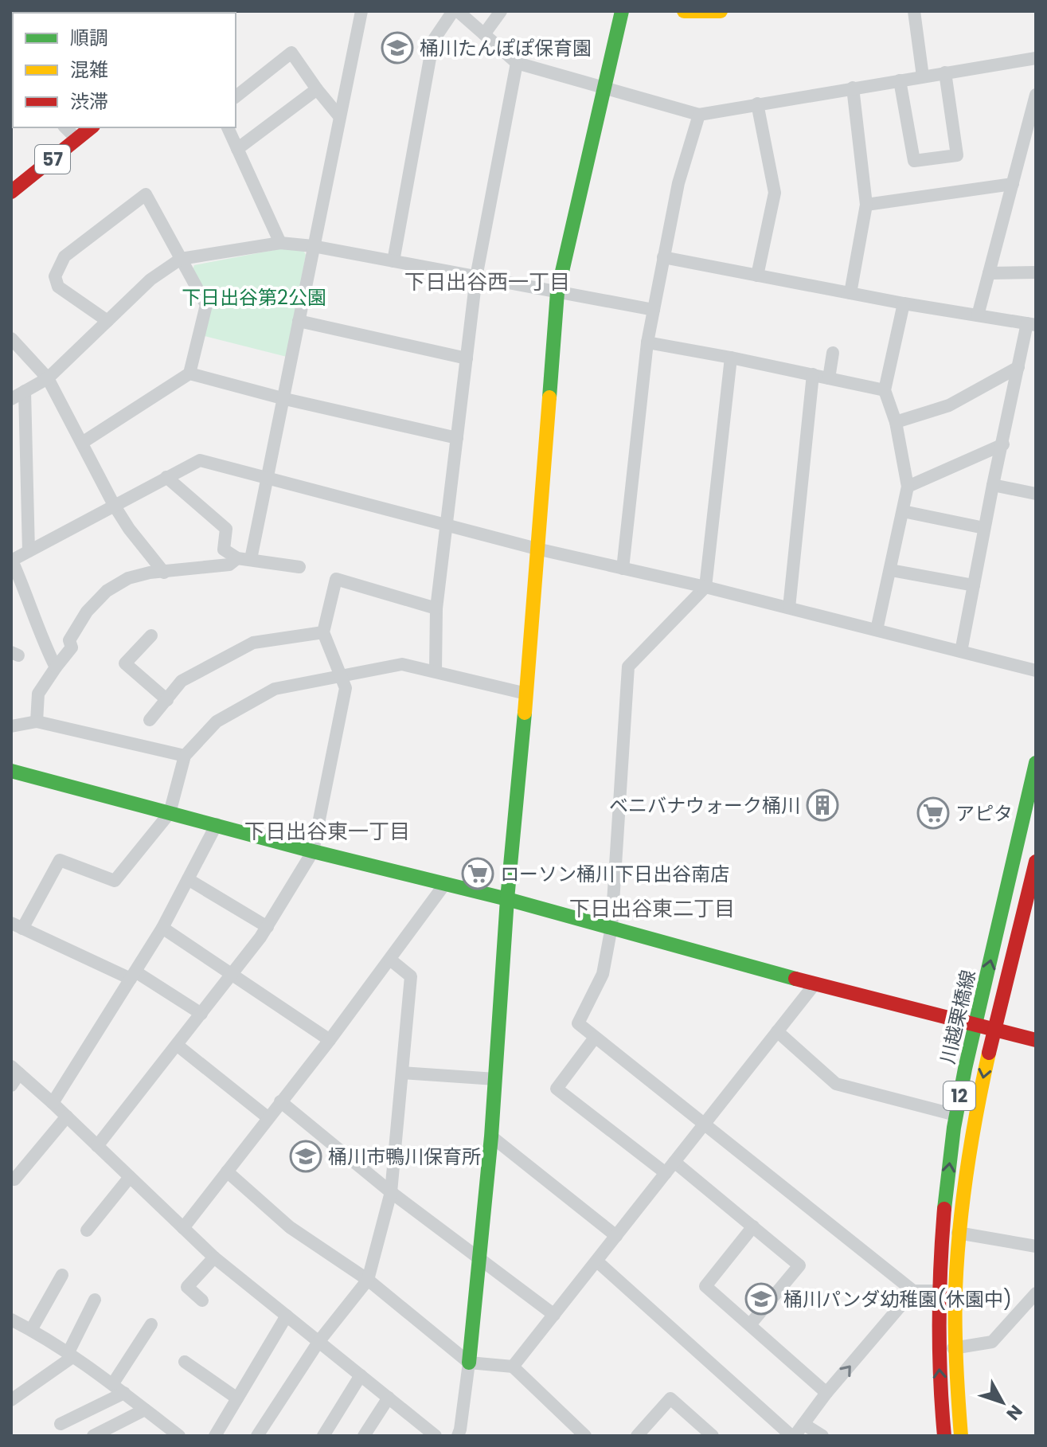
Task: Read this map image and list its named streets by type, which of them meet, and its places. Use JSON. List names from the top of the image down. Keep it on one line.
{"streets":{"street":["57","川越栗橋線","12"]},"districts":["下日出谷西一丁目","下日出谷東一丁目","下日出谷東二丁目"],"parks":["下日出谷第2公園"],"places":{"school or university":["桶川たんぽぽ保育園","桶川市鴨川保育所","桶川パンダ幼稚園(休園中)"],"building":["ベニバナウォーク桶川"],"supermarket":["アピタ","ローソン桶川下日出谷南店"]},"legend":["順調","混雑","渋滞"],"north":"bottom right"}
